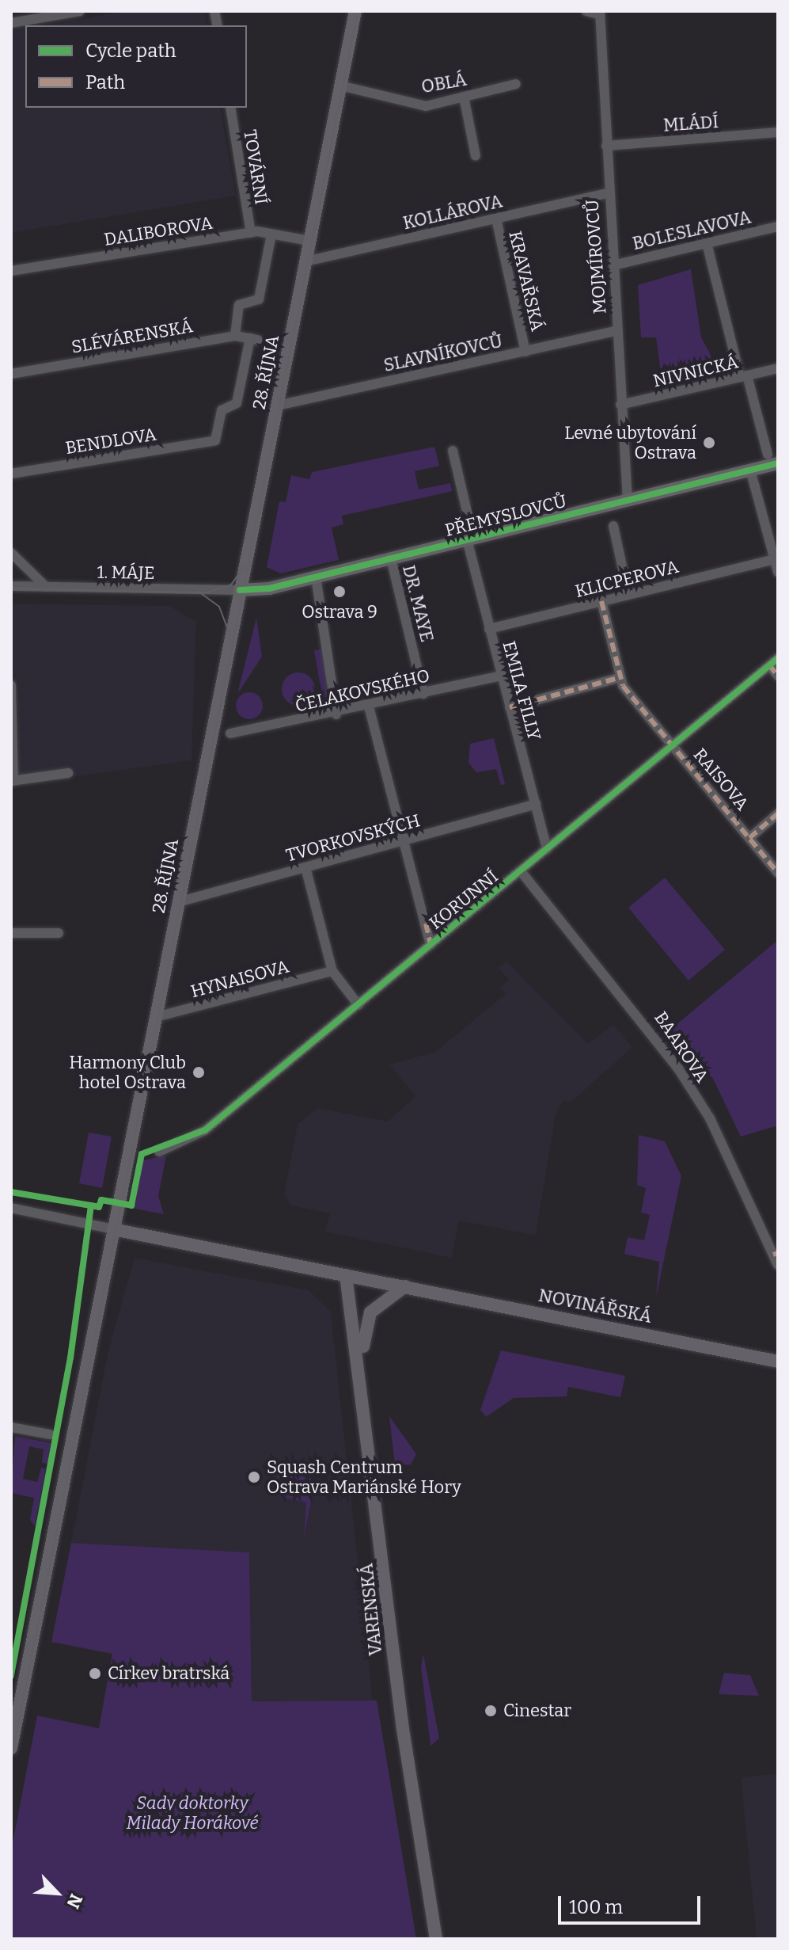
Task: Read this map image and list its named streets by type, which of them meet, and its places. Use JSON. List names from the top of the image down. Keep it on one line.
{"streets":{"street":["OBLÁ","MLÁDÍ","TOVÁRNÍ","KOLLÁROVA","BOLESLAVOVA","DALIBOROVA","MOJMÍROVCŮ","KRAVAŘSKÁ","SLÉVÁRENSKÁ","SLAVNÍKOVCŮ","NIVNICKÁ","28. ŘÍJNA","BENDLOVA","PŘEMYSLOVCŮ","1. MÁJE","KLICPEROVA","DR. MAYE","ČELAKOVSKÉHO","EMILA FILLY","RAISOVA","TVORKOVSKÝCH","KORUNNÍ","HYNAISOVA","BAAROVA","NOVINÁŘSKÁ","VARENSKÁ"]},"crossings":[["OBLÁ","28. ŘÍJNA"],["MLÁDÍ","MOJMÍROVCŮ"],["TOVÁRNÍ","DALIBOROVA"],["KOLLÁROVA","MOJMÍROVCŮ"],["KOLLÁROVA","KRAVAŘSKÁ"],["KOLLÁROVA","28. ŘÍJNA"],["BOLESLAVOVA","MOJMÍROVCŮ"],["DALIBOROVA","28. ŘÍJNA"],["MOJMÍROVCŮ","SLAVNÍKOVCŮ"],["MOJMÍROVCŮ","NIVNICKÁ"],["MOJMÍROVCŮ","PŘEMYSLOVCŮ"],["KRAVAŘSKÁ","SLAVNÍKOVCŮ"],["SLÉVÁRENSKÁ","BENDLOVA"],["SLAVNÍKOVCŮ","28. ŘÍJNA"],["28. ŘÍJNA","PŘEMYSLOVCŮ"],["28. ŘÍJNA","1. MÁJE"],["28. ŘÍJNA","TVORKOVSKÝCH"],["28. ŘÍJNA","HYNAISOVA"],["28. ŘÍJNA","NOVINÁŘSKÁ"],["PŘEMYSLOVCŮ","1. MÁJE"],["PŘEMYSLOVCŮ","DR. MAYE"],["PŘEMYSLOVCŮ","EMILA FILLY"],["KLICPEROVA","EMILA FILLY"],["KLICPEROVA","RAISOVA"],["DR. MAYE","ČELAKOVSKÉHO"],["ČELAKOVSKÉHO","EMILA FILLY"],["EMILA FILLY","TVORKOVSKÝCH"],["EMILA FILLY","KORUNNÍ"],["RAISOVA","KORUNNÍ"],["KORUNNÍ","BAAROVA"],["NOVINÁŘSKÁ","VARENSKÁ"]],"parks":["Sady doktorky Milady Horákové"],"places":["Levné ubytování Ostrava","Ostrava 9","Harmony Club hotel Ostrava","Squash Centrum Ostrava Mariánské Hory","Církev bratrská","Cinestar"],"legend":["Cycle path","Path"],"scale_bar":"100 m","north":"bottom right"}
